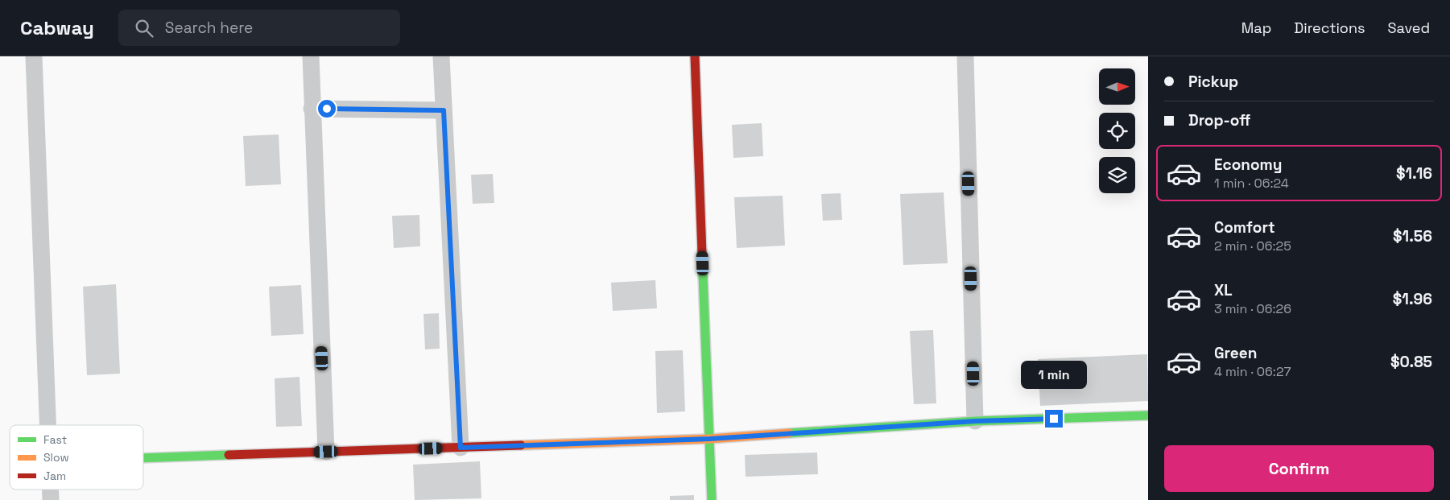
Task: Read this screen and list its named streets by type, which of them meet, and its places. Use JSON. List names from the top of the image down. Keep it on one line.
{"legend":["Fast","Slow","Jam"],"north":"right","page":{"header":"Cabway","search":"Search here","nav":["Map","Directions","Saved"],"banner":["Pickup","Drop-off"],"list":[{"name":"Economy","note":"1 min · 06:24","value":"$1.16"},{"name":"Comfort","note":"2 min · 06:25","value":"$1.56"},{"name":"XL","note":"3 min · 06:26","value":"$1.96"},{"name":"Green","note":"4 min · 06:27","value":"$0.85"}],"bubble":"1 min","buttons":"Confirm"}}
